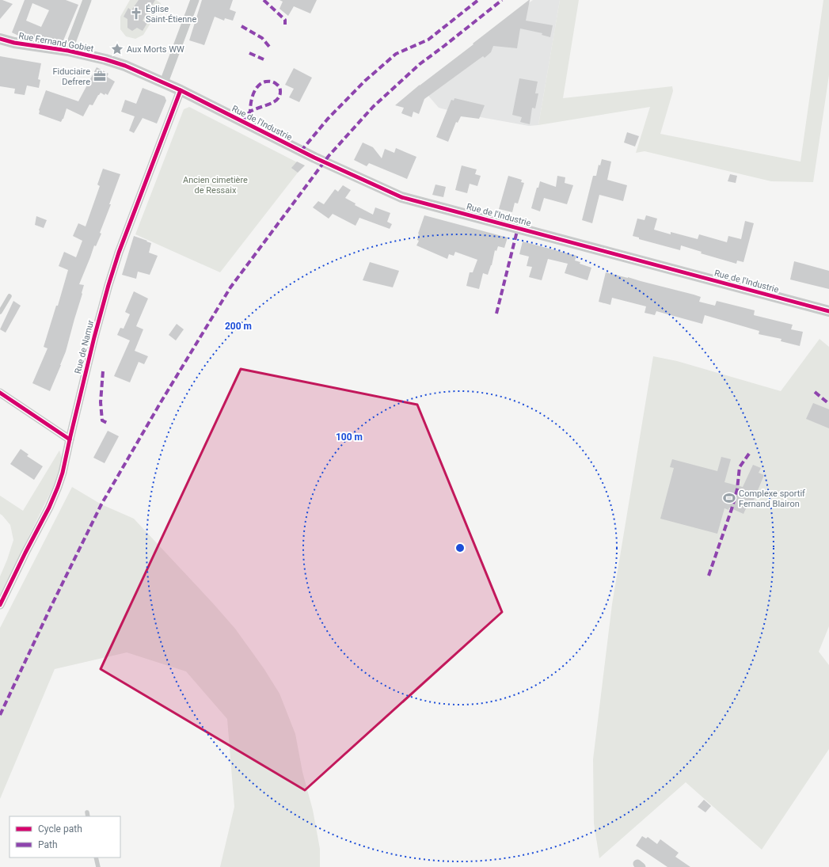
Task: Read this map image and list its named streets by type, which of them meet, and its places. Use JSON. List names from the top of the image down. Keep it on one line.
{"streets":{"street":["Rue Fernand Gobiet","Rue de l'Industrie","Rue de Namur"]},"crossings":[["Rue Fernand Gobiet","Rue de l'Industrie"],["Rue Fernand Gobiet","Rue de Namur"],["Rue de l'Industrie","Rue de Namur"]],"parks":["Ancien cimetière de Ressaix"],"places":{"church":["Église Saint-Étienne"],"place":["Aux Morts WW"],"office":["Fiduciaire Defrere"],"sports":["Complexe sportif Fernand Blairon"]},"legend":["Cycle path","Path"],"rings":["200 m","100 m"]}
